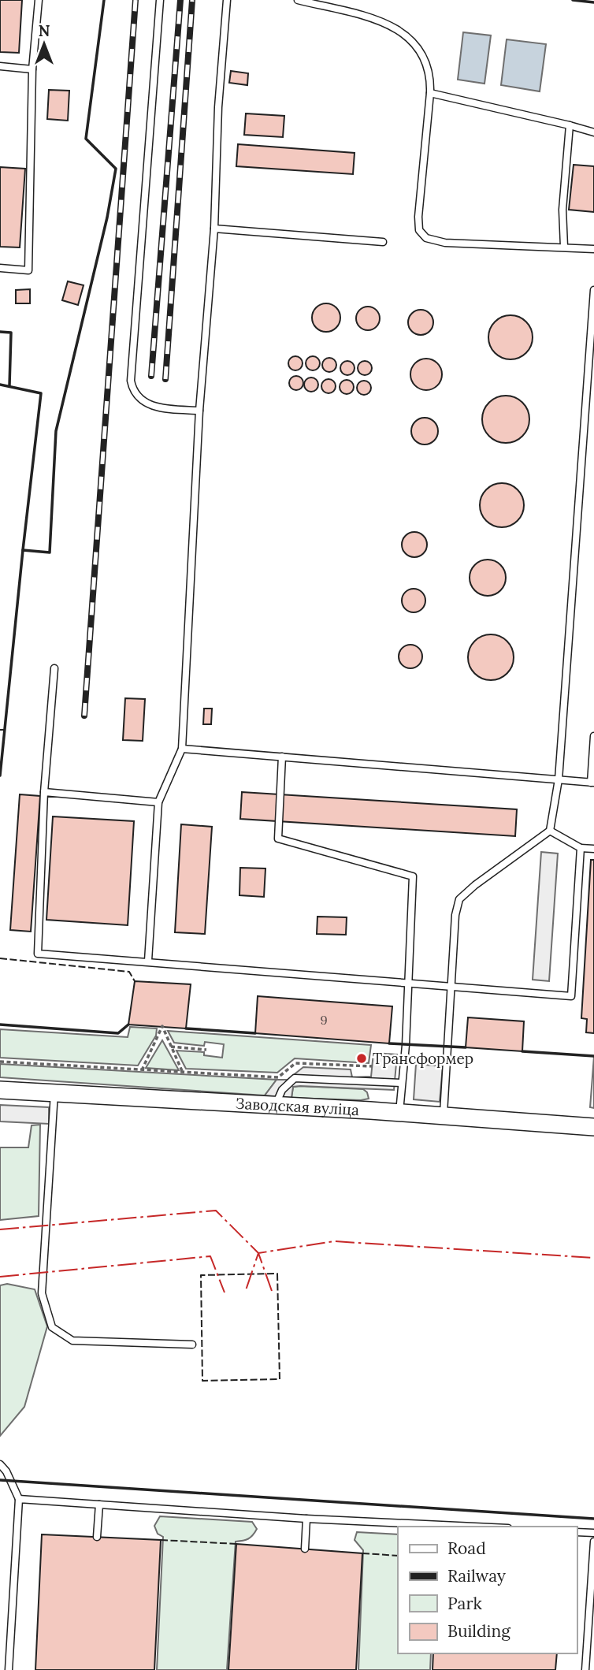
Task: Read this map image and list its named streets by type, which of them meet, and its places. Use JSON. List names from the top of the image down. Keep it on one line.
{"streets":{"street":["Заводская вуліца"]},"places":["Трансформер"],"house_numbers":["9"],"legend":["Road","Railway","Park","Building"],"north":"top"}
